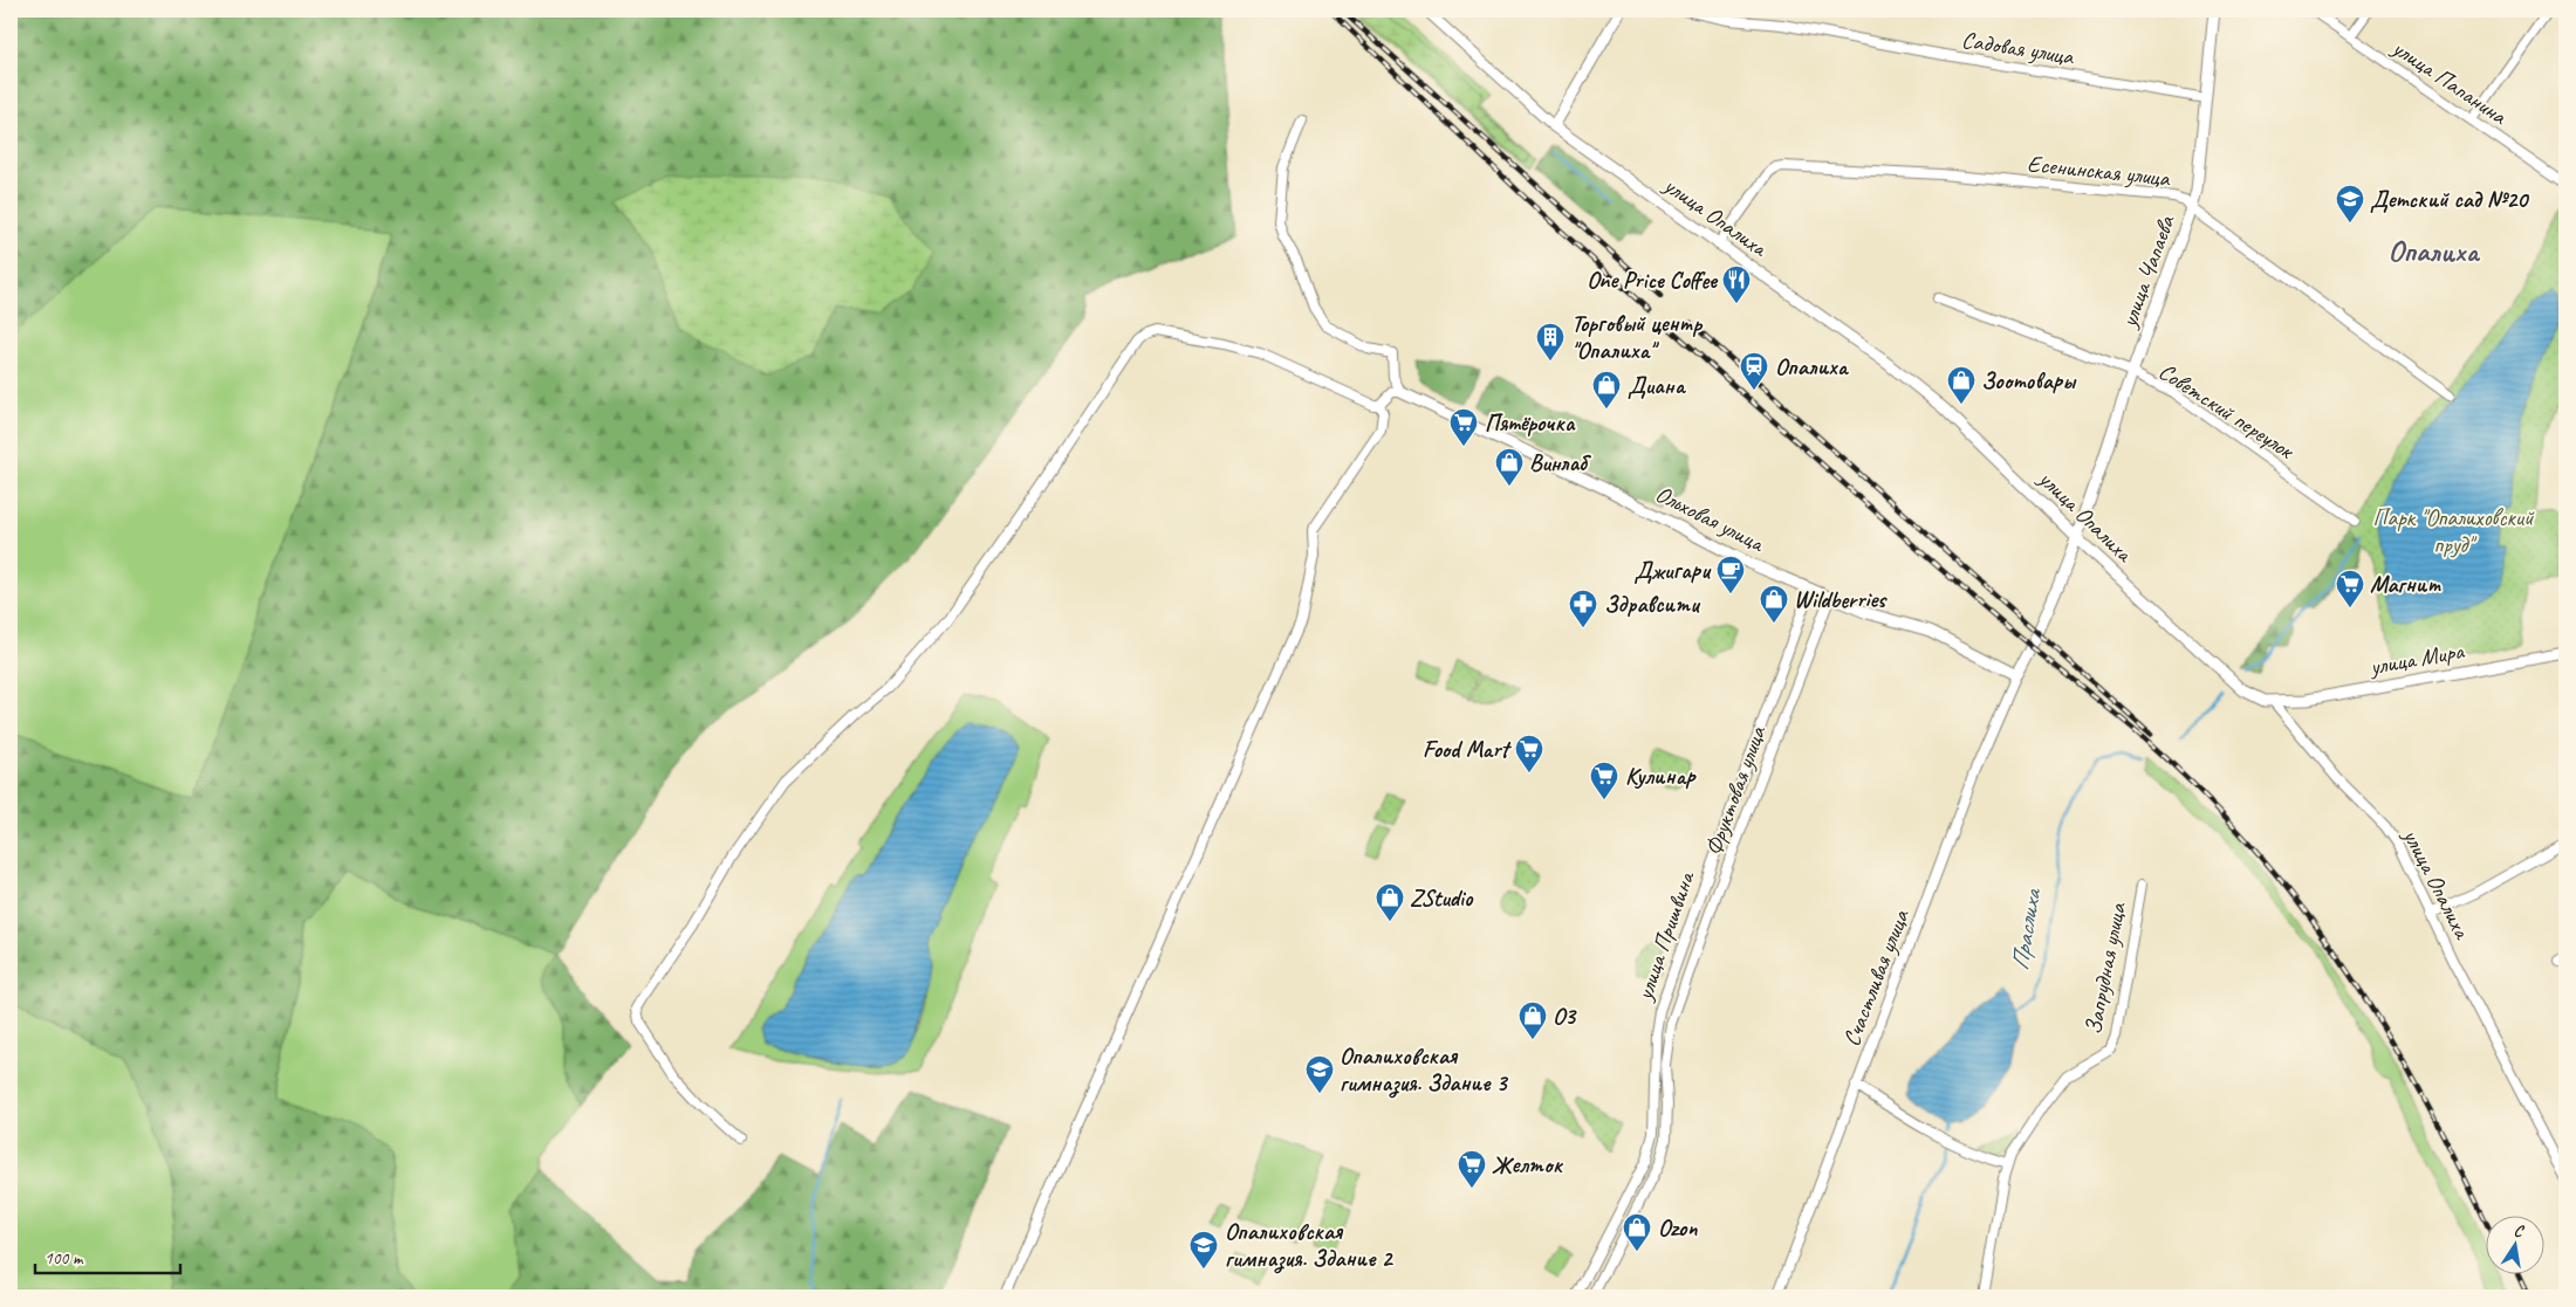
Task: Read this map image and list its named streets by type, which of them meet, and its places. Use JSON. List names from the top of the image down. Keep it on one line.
{"streets":{"street":["Садовая улица","улица Папанина","Есенинская улица","улица Опалиха","улица Чапаева","Советский переулок","Ольховая улица","улица Мира","Фруктовая улица","улица Пришвина","Запрудная улица","Счастливая улица"]},"crossings":[["Садовая улица","улица Чапаева"],["Есенинская улица","улица Опалиха"],["Есенинская улица","улица Чапаева"],["улица Опалиха","улица Чапаева"],["улица Опалиха","улица Мира"],["улица Чапаева","Советский переулок"],["улица Чапаева","Ольховая улица"],["улица Чапаева","Счастливая улица"],["Ольховая улица","Фруктовая улица"],["Ольховая улица","улица Пришвина"],["Ольховая улица","Счастливая улица"]],"districts":["Опалиха"],"water":["Праслиха"],"parks":["Парк \"Опалиховский пруд\""],"places":{"school or university":["Детский сад №20","Опалиховская гимназия. Здание 3","Опалиховская гимназия. Здание 2"],"restaurant":["One Price Coffee"],"building":["Торговый центр \"Опалиха\""],"station":["Опалиха"],"shop":["Зоотовары","Диана","Винлаб","Wildberries","ZStudio","О3","Ozon"],"supermarket":["Пятёрочка","Магнит","Food Mart","Кулинар","Желток"],"cafe":["Джигари"],"pharmacy":["Здравсити"]},"scale_bar":"100 m","north":"top"}
